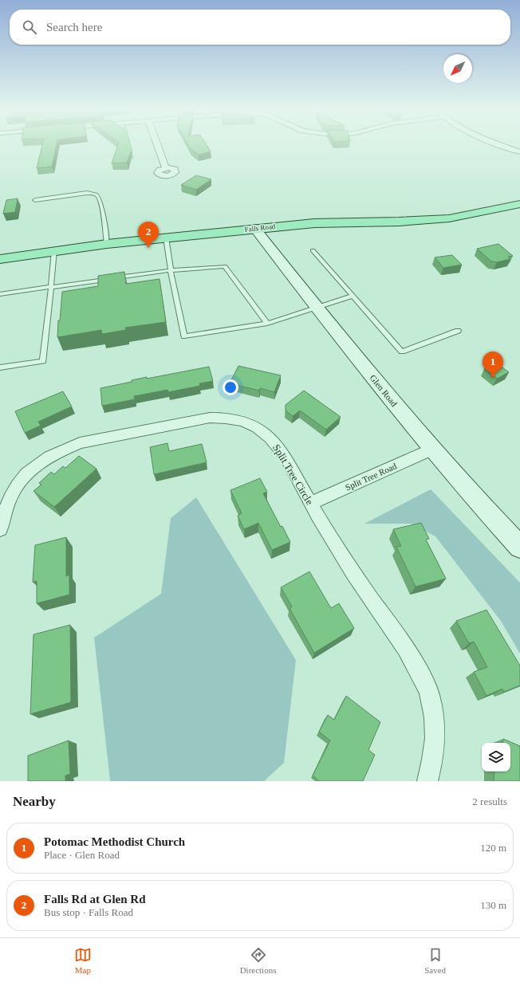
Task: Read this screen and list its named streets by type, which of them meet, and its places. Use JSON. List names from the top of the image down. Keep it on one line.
{"streets":{"main road":["Falls Road","Glen Road"],"street":["Split Tree Circle","Split Tree Road"]},"crossings":[["Falls Road","Glen Road"],["Glen Road","Split Tree Road"],["Split Tree Circle","Split Tree Road"]],"north":"bottom left","page":{"search":"Search here","pins":["2","1"],"heading":["Nearby","2 results"],"list":[{"mark":"1","name":"Potomac Methodist Church","note":"Place · Glen Road","value":"120 m"},{"mark":"2","name":"Falls Rd at Glen Rd","note":"Bus stop · Falls Road","value":"130 m"}],"nav":["Map","Directions","Saved"]}}
